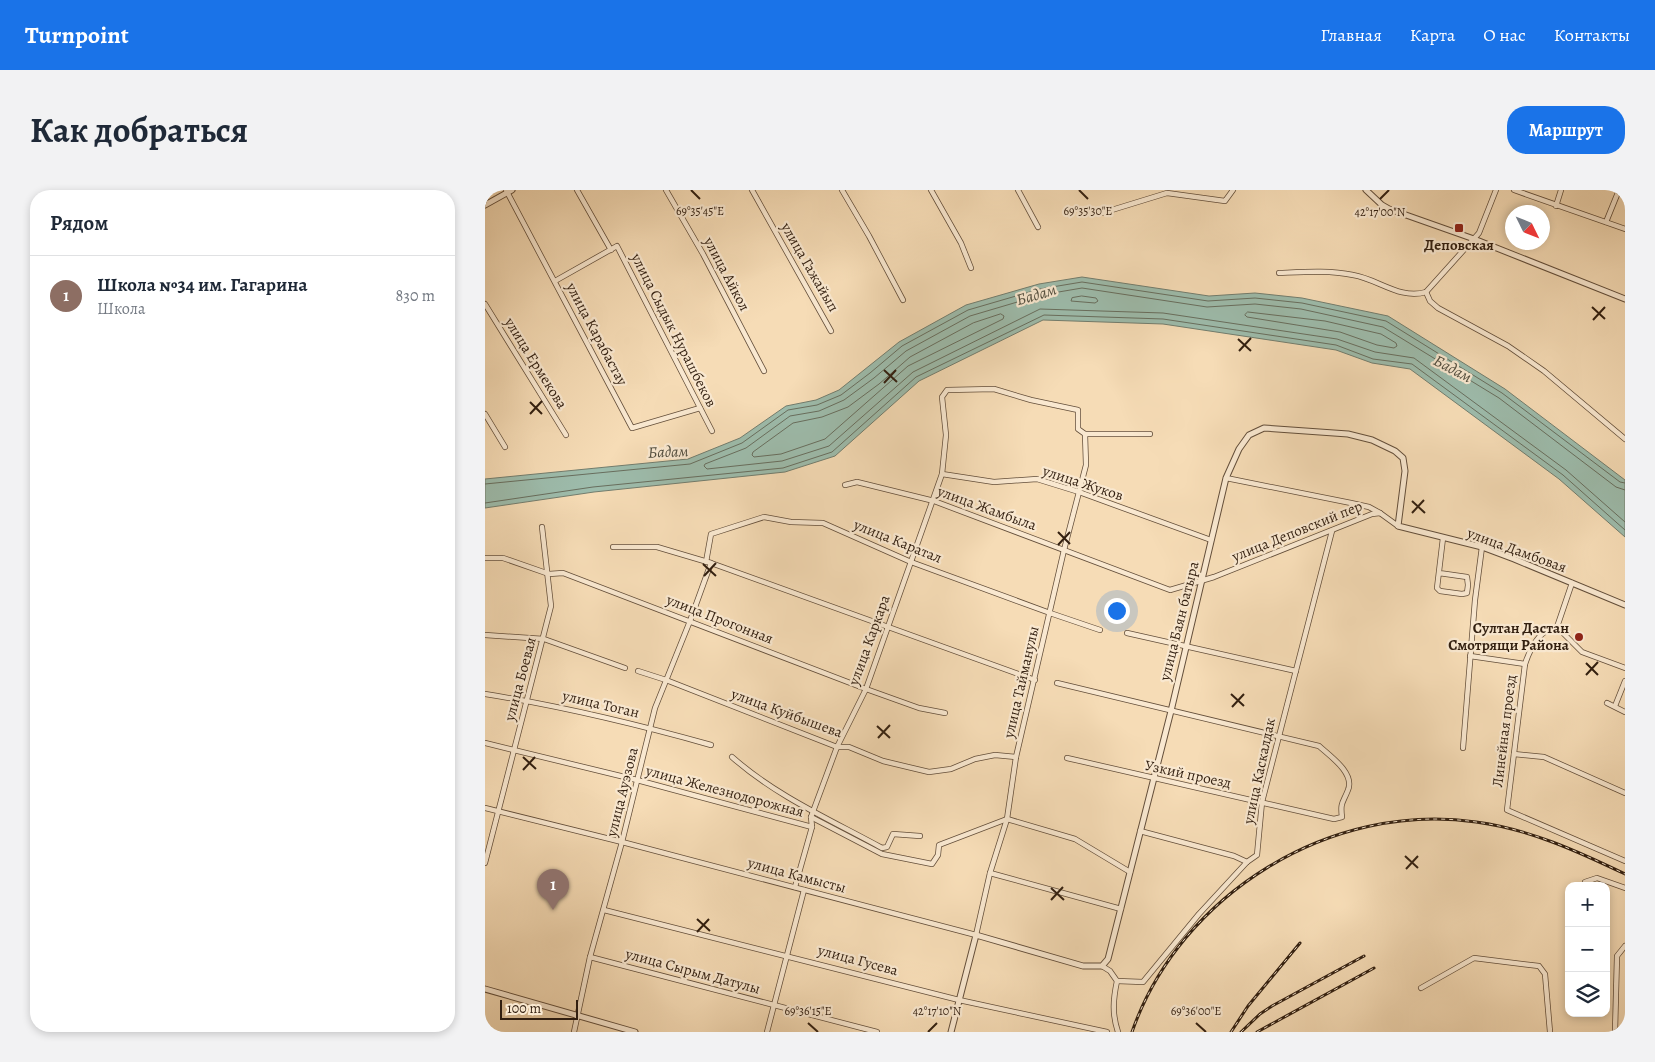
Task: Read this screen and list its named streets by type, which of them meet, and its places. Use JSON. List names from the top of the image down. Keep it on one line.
{"streets":{"street":["улица Гажайып","улица Айкол","улица Сыдык Нурашбеков","улица Карабастау","улица Ермекова","улица Жуков","улица Жамбыла","улица Деповский пер","улица Каратал","улица Дамбовая","улица Прогонная","улица Баян батыра","улица Каркара","улица Боевая","улица Тайманулы","улица Тоган","улица Куйбышева","Линейная проезд","улица Каскалдак","Узкий проезд","улица Железнодорожная","улица Ауэзова","улица Камысты","улица Гусева","улица Сырым Датулы"]},"crossings":[["улица Сыдык Нурашбеков","улица Карабастау"],["улица Жуков","улица Баян батыра"],["улица Жуков","улица Каркара"],["улица Жуков","улица Тайманулы"],["улица Жамбыла","улица Деповский пер"],["улица Жамбыла","улица Баян батыра"],["улица Жамбыла","улица Каркара"],["улица Жамбыла","улица Тайманулы"],["улица Деповский пер","улица Дамбовая"],["улица Деповский пер","улица Баян батыра"],["улица Деповский пер","улица Каскалдак"],["улица Каратал","улица Каркара"],["улица Каратал","улица Тайманулы"],["улица Каратал","улица Ауэзова"],["улица Дамбовая","улица Баян батыра"],["улица Прогонная","улица Каркара"],["улица Прогонная","улица Боевая"],["улица Прогонная","улица Ауэзова"],["улица Баян батыра","Узкий проезд"],["улица Баян батыра","улица Камысты"],["улица Каркара","улица Тайманулы"],["улица Каркара","улица Куйбышева"],["улица Каркара","улица Железнодорожная"],["улица Боевая","улица Тоган"],["улица Боевая","улица Железнодорожная"],["улица Боевая","улица Камысты"],["улица Тайманулы","улица Куйбышева"],["улица Тайманулы","улица Железнодорожная"],["улица Тайманулы","улица Камысты"],["улица Тоган","улица Ауэзова"],["улица Куйбышева","улица Ауэзова"],["улица Каскалдак","Узкий проезд"],["улица Железнодорожная","улица Ауэзова"],["улица Ауэзова","улица Камысты"],["улица Ауэзова","улица Гусева"],["улица Ауэзова","улица Сырым Датулы"]],"water":["Бадам"],"places":{"transit":["Деповская"],"other":["Султан Дастан Смотрящи Района"]},"scale_bar":"100 m","north":"bottom right","page":{"header":"Turnpoint","nav":["Главная","Карта","О нас","Контакты"],"title":"Как добраться","buttons":"Маршрут","heading":"Рядом","list":[{"mark":"1","name":"Школа №34 им. Гагарина","note":"Школа","value":"830 m"}],"pins":"1","map_buttons":["+","−"],"scale":"100 m"},"coordinates":["69°35'45\"E","69°35'30\"E","42°17'00\"N","42°17'10\"N","69°36'15\"E","69°36'00\"E"]}
